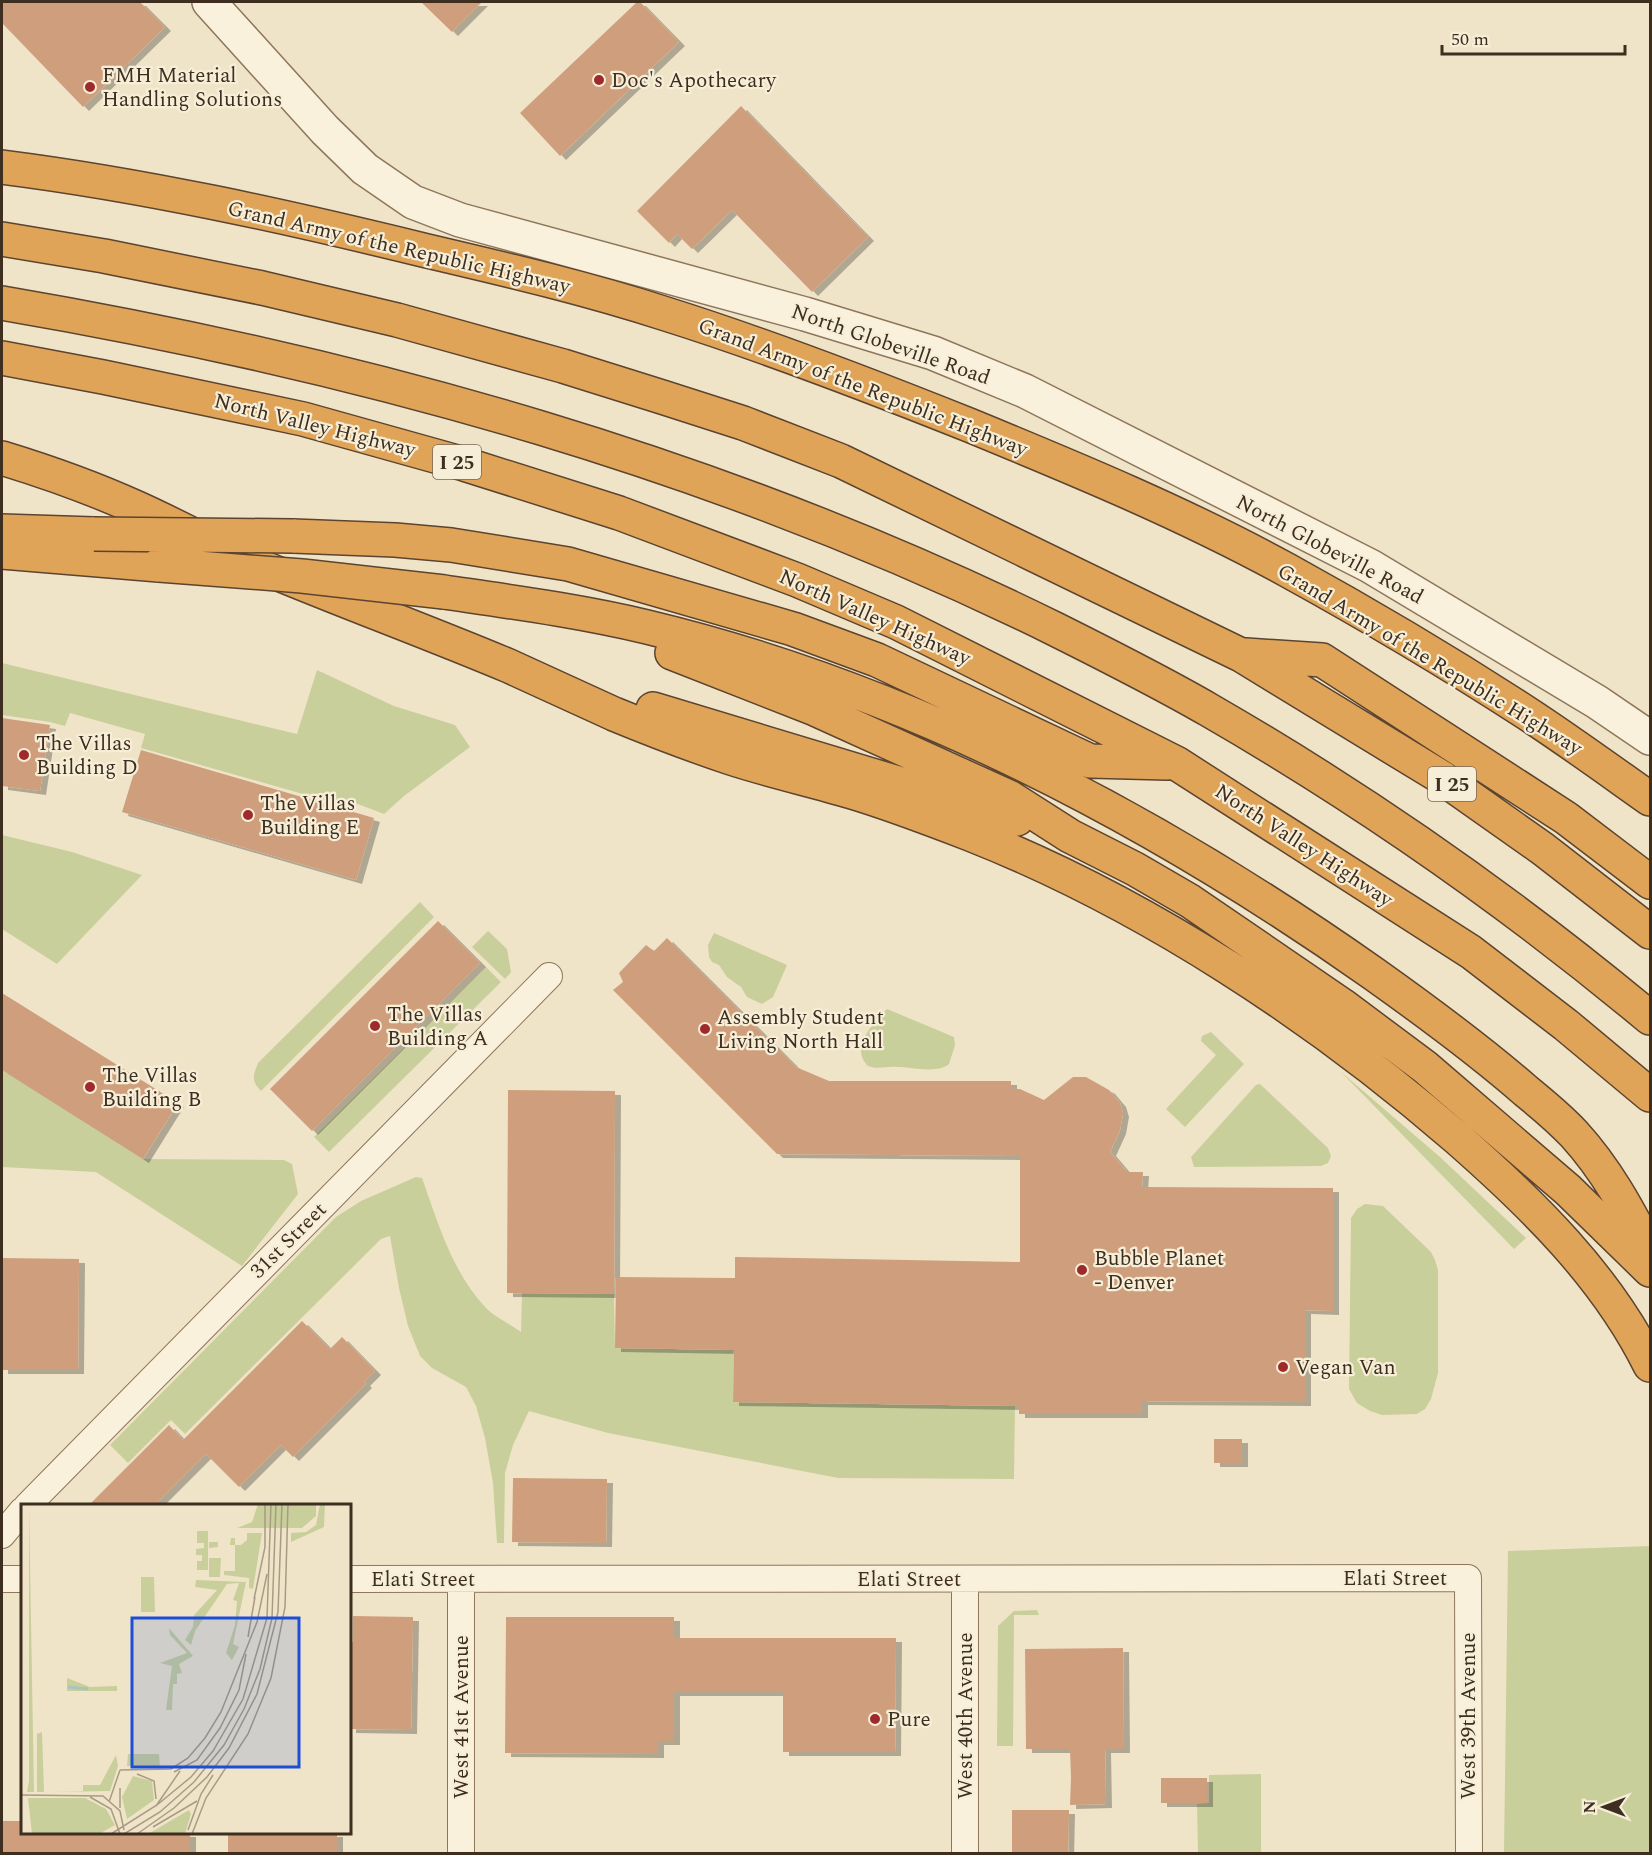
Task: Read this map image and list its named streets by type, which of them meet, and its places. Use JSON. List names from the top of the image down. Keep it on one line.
{"streets":{"highway":["Grand Army of the Republic Highway","North Valley Highway","I 25"],"street":["North Globeville Road","31st Street","Elati Street","West 40th Avenue","West 39th Avenue","West 41st Avenue"]},"crossings":[["Elati Street","West 40th Avenue"],["Elati Street","West 39th Avenue"],["Elati Street","West 41st Avenue"]],"places":["Doc's Apothecary","FMH Material Handling Solutions","The Villas Building D","The Villas Building E","The Villas Building A","Assembly Student Living North Hall","The Villas Building B","Bubble Planet - Denver","Vegan Van","Pure"],"scale_bar":"50 m","north":"left"}
